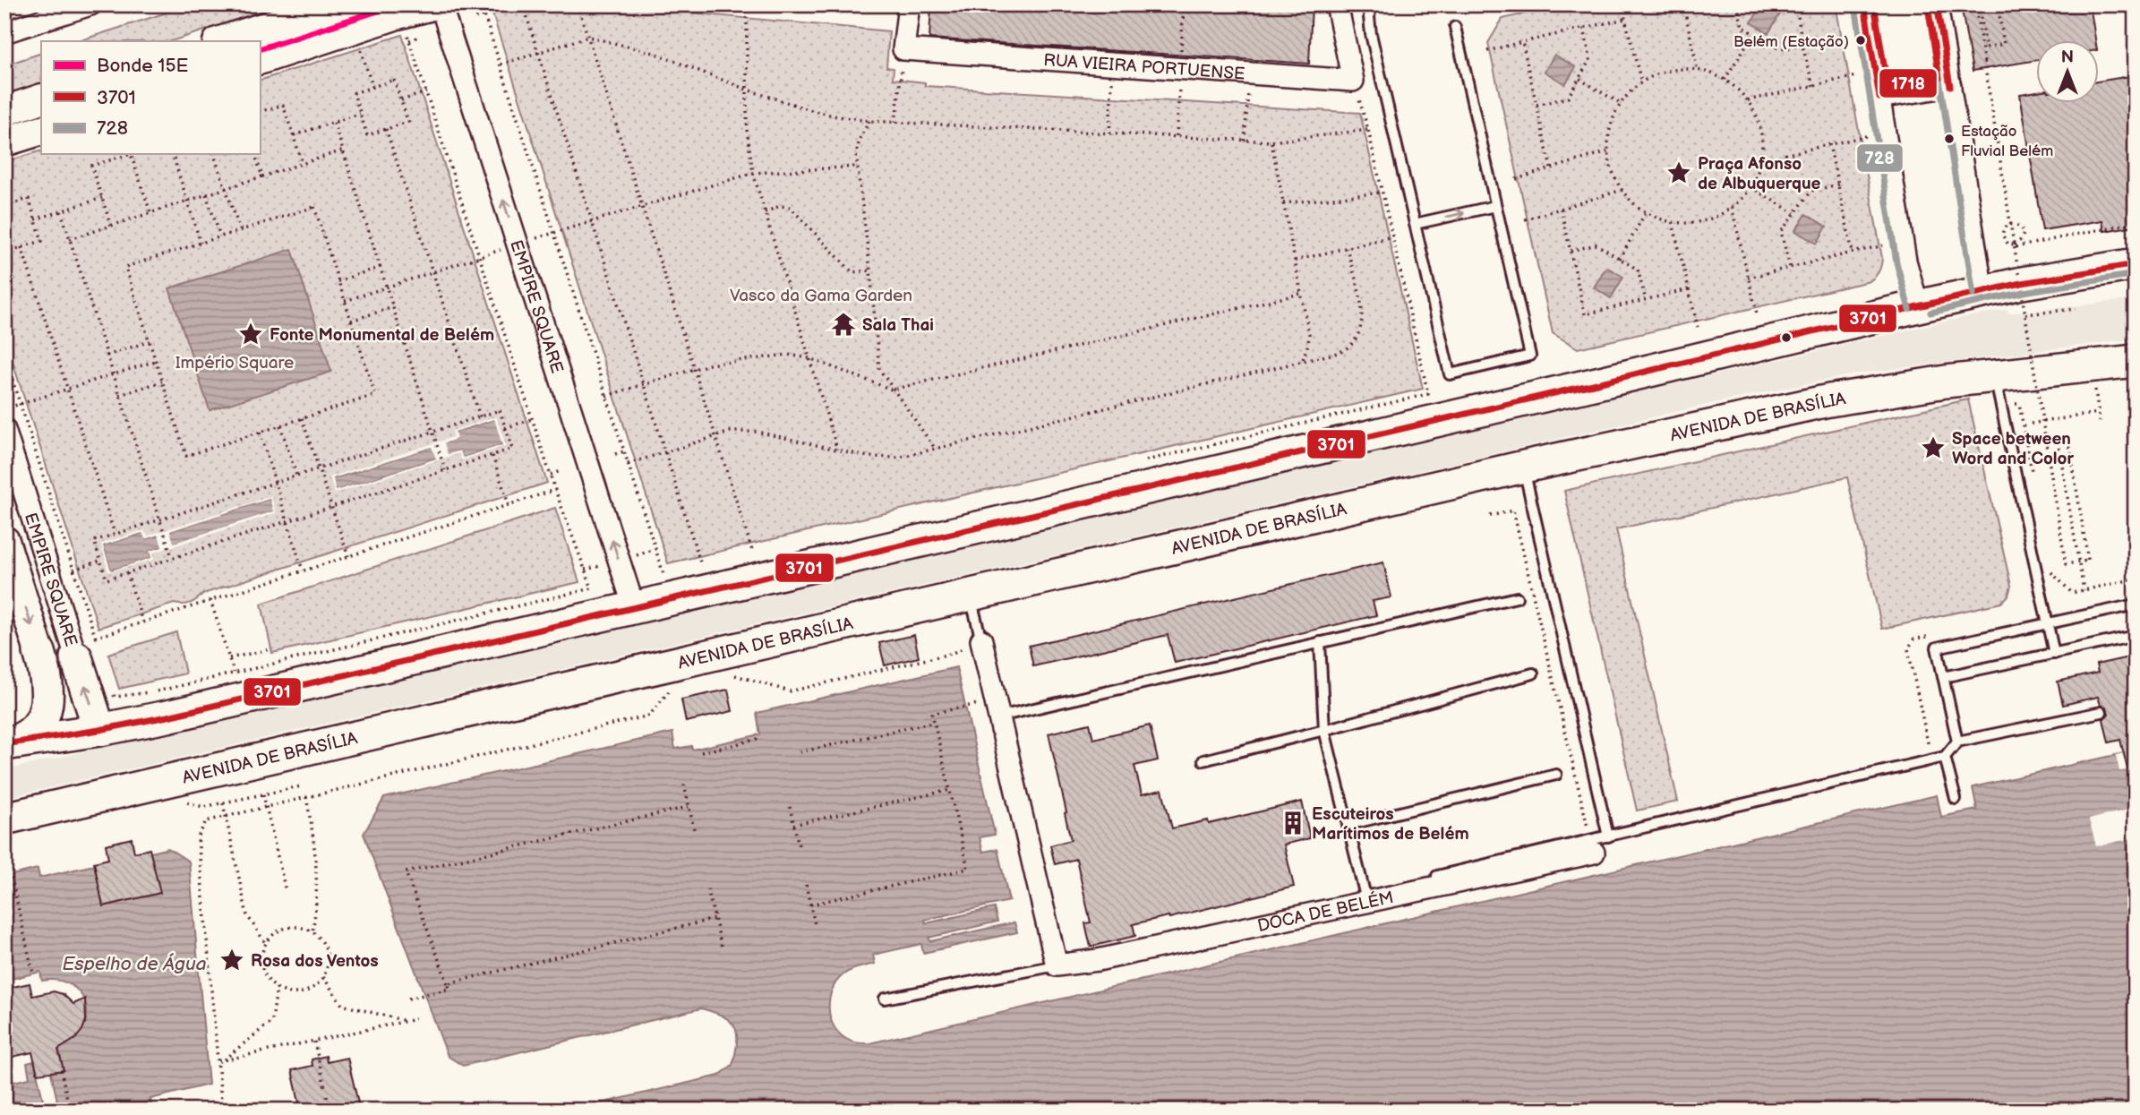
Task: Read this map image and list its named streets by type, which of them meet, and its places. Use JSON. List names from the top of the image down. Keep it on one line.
{"streets":{"main road":["AVENIDA DE BRASÍLIA"],"street":["RUA VIEIRA PORTUENSE","EMPIRE SQUARE","DOCA DE BELÉM"]},"water":["Espelho de Água"],"parks":["Vasco da Gama Garden","Império Square"],"places":{"other":["Belém (Estação)","Estação Fluvial Belém"],"place":["Praça Afonso de Albuquerque","Fonte Monumental de Belém","Space between Word and Color","Rosa dos Ventos"],"temple":["Sala Thai"],"building":["Escuteiros Marítimos de Belém"]},"lines":["tram line 15E","transit line 1718","transit line 728","transit line 3701"],"legend":["Bonde 15E","3701","728"],"north":"top"}
